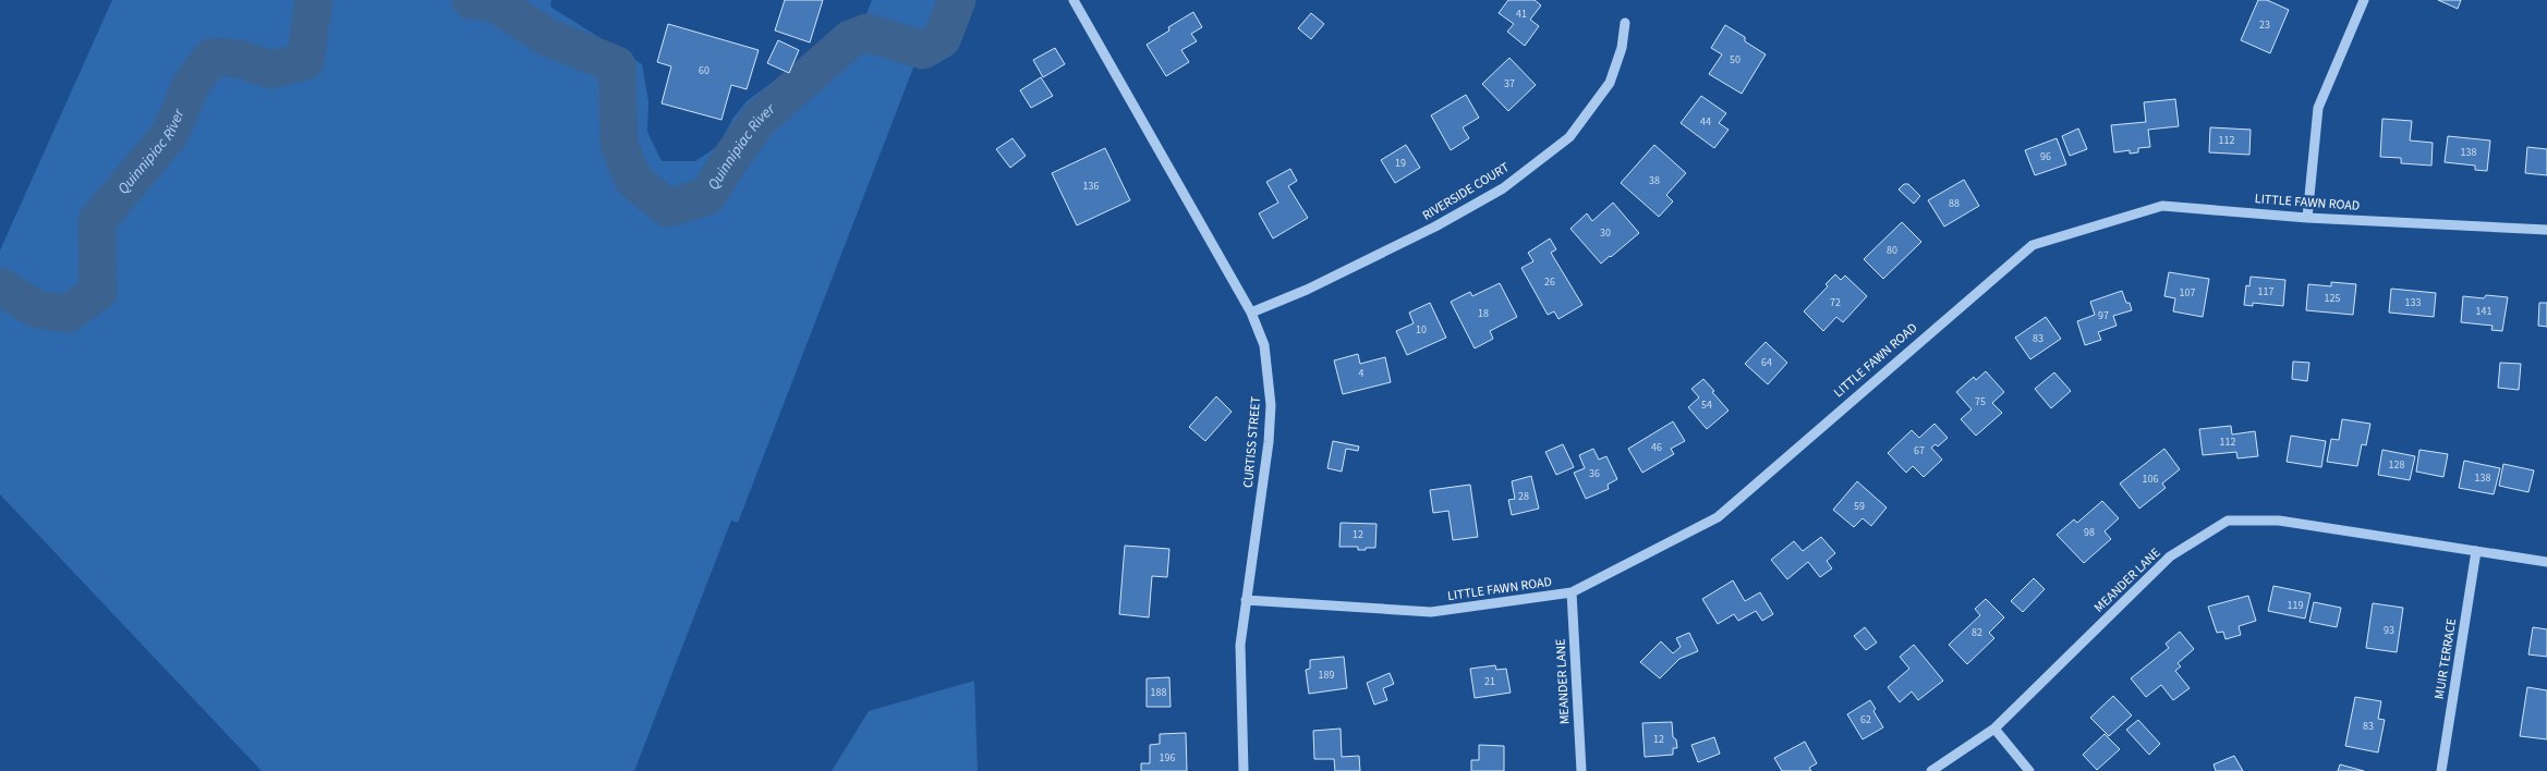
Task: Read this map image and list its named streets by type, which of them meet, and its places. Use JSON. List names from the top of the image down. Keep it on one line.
{"streets":{"street":["RIVERSIDE COURT","LITTLE FAWN ROAD","CURTISS STREET","MEANDER LANE","MUIR TERRACE"]},"crossings":[["RIVERSIDE COURT","CURTISS STREET"],["LITTLE FAWN ROAD","CURTISS STREET"],["LITTLE FAWN ROAD","MEANDER LANE"],["MEANDER LANE","MUIR TERRACE"]],"water":["Quinnipiac River"],"house_numbers":["41","23","50","60","37","44","112","138","96","19","38","136","88","30","80","26","117","107","125","72","133","141","18","97","10","83","64","4","75","54","112","46","67","128","36","138","106","28","59","98","12","119","93","82","189","21","188","62","83","12","196"]}
